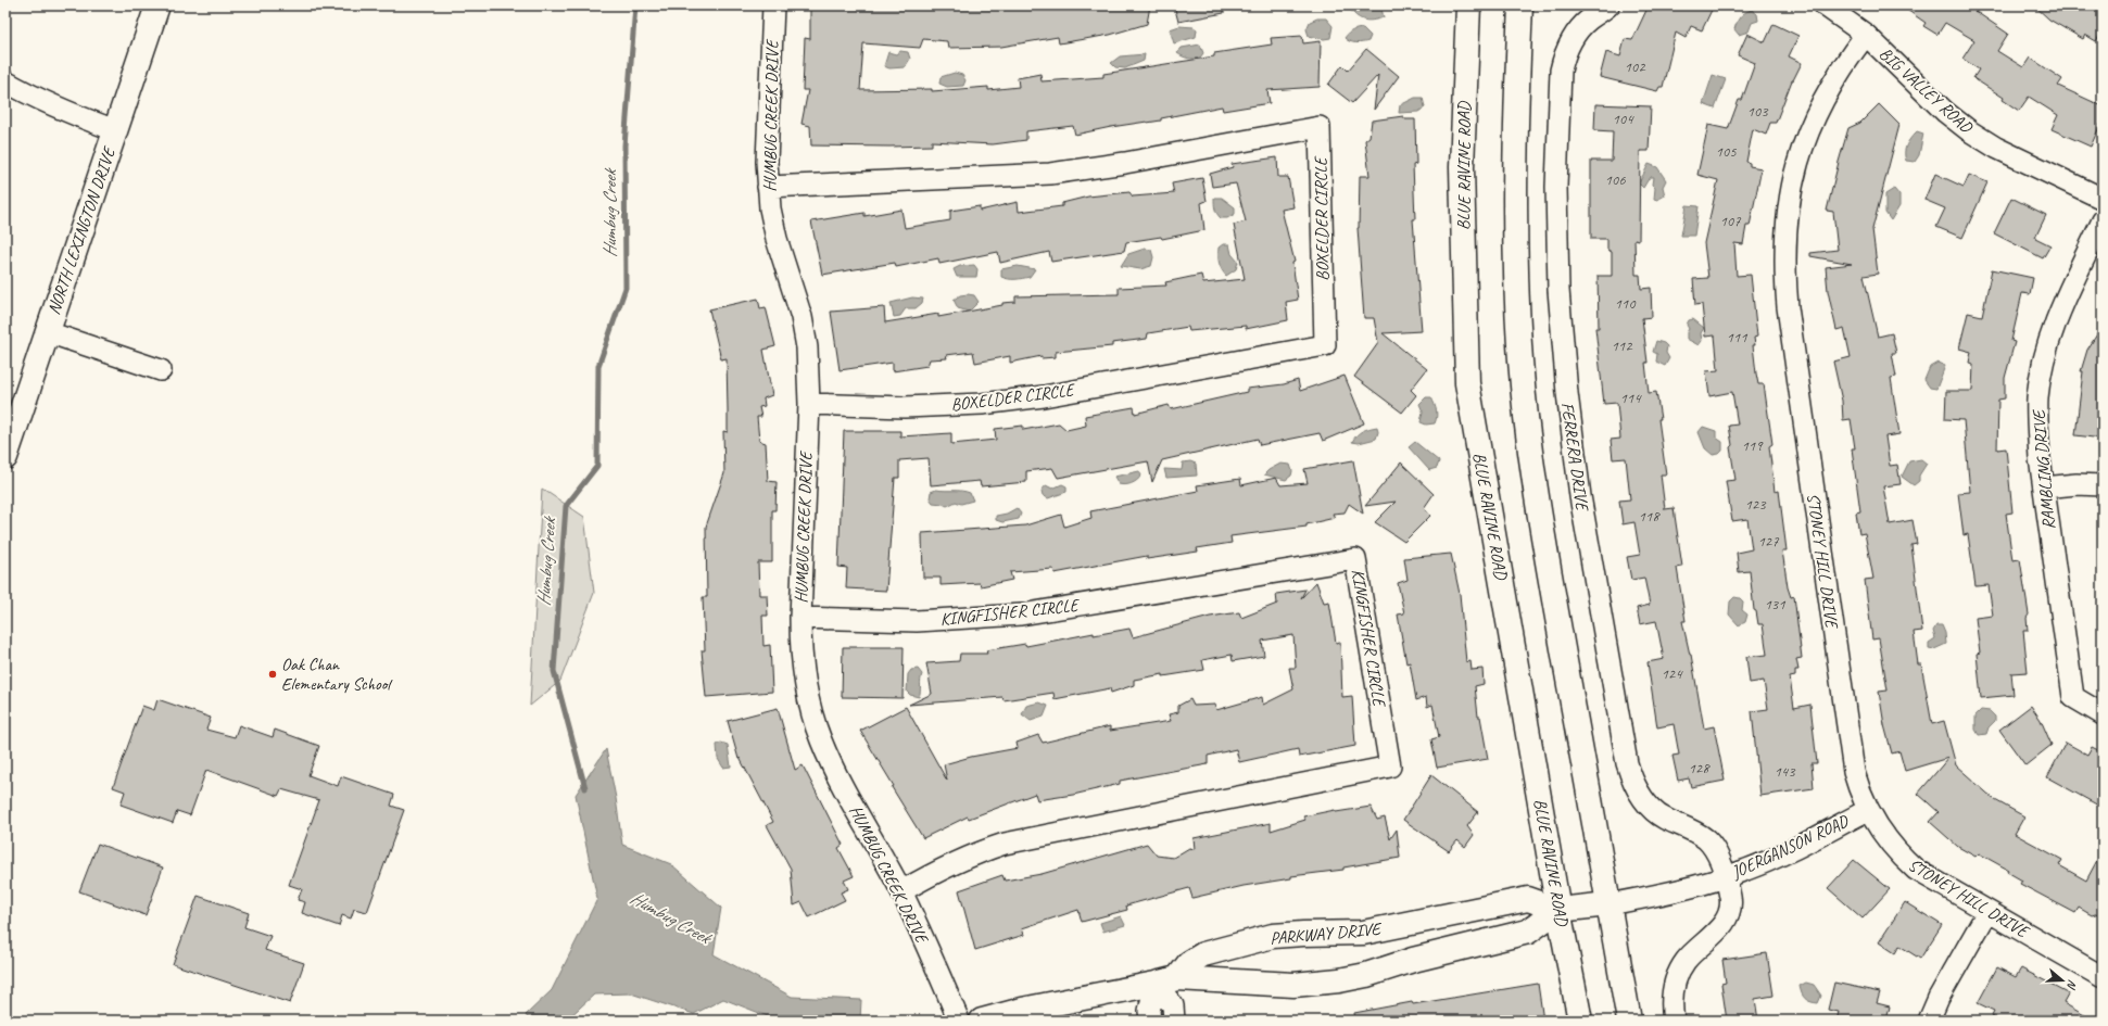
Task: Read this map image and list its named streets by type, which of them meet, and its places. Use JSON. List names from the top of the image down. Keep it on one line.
{"streets":{"main road":["BLUE RAVINE ROAD","NORTH LEXINGTON DRIVE","PARKWAY DRIVE"],"street":["BIG VALLEY ROAD","HUMBUG CREEK DRIVE","BOXELDER CIRCLE","FERRERA DRIVE","RAMBLING DRIVE","STONEY HILL DRIVE","KINGFISHER CIRCLE","JOERGANSON ROAD"]},"crossings":[["BIG VALLEY ROAD","STONEY HILL DRIVE"],["HUMBUG CREEK DRIVE","BOXELDER CIRCLE"],["HUMBUG CREEK DRIVE","KINGFISHER CIRCLE"],["BLUE RAVINE ROAD","PARKWAY DRIVE"],["FERRERA DRIVE","JOERGANSON ROAD"],["STONEY HILL DRIVE","JOERGANSON ROAD"],["JOERGANSON ROAD","PARKWAY DRIVE"]],"water":["Humbug Creek"],"places":["Oak Chan Elementary School"],"house_numbers":["102","103","104","105","106","107","110","111","112","114","119","123","118","127","131","124","128","143"],"north":"right"}
